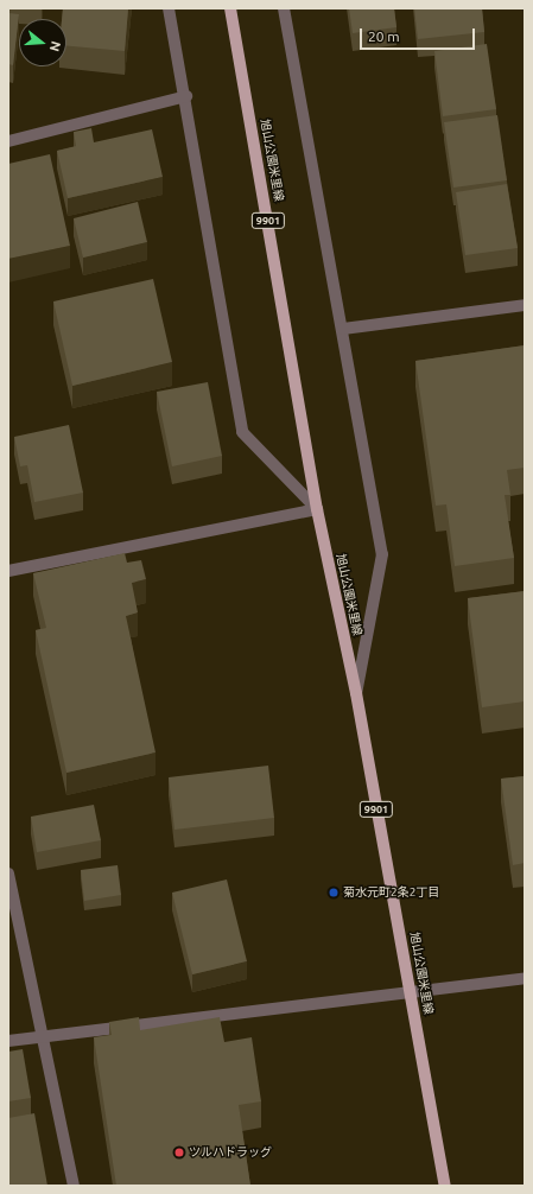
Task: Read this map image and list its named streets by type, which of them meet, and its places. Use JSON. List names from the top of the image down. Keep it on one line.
{"streets":{"main road":["旭山公園米里線","9901"]},"places":["菊水元町2条2丁目","ツルハドラッグ"],"scale_bar":"20 m","north":"right"}
